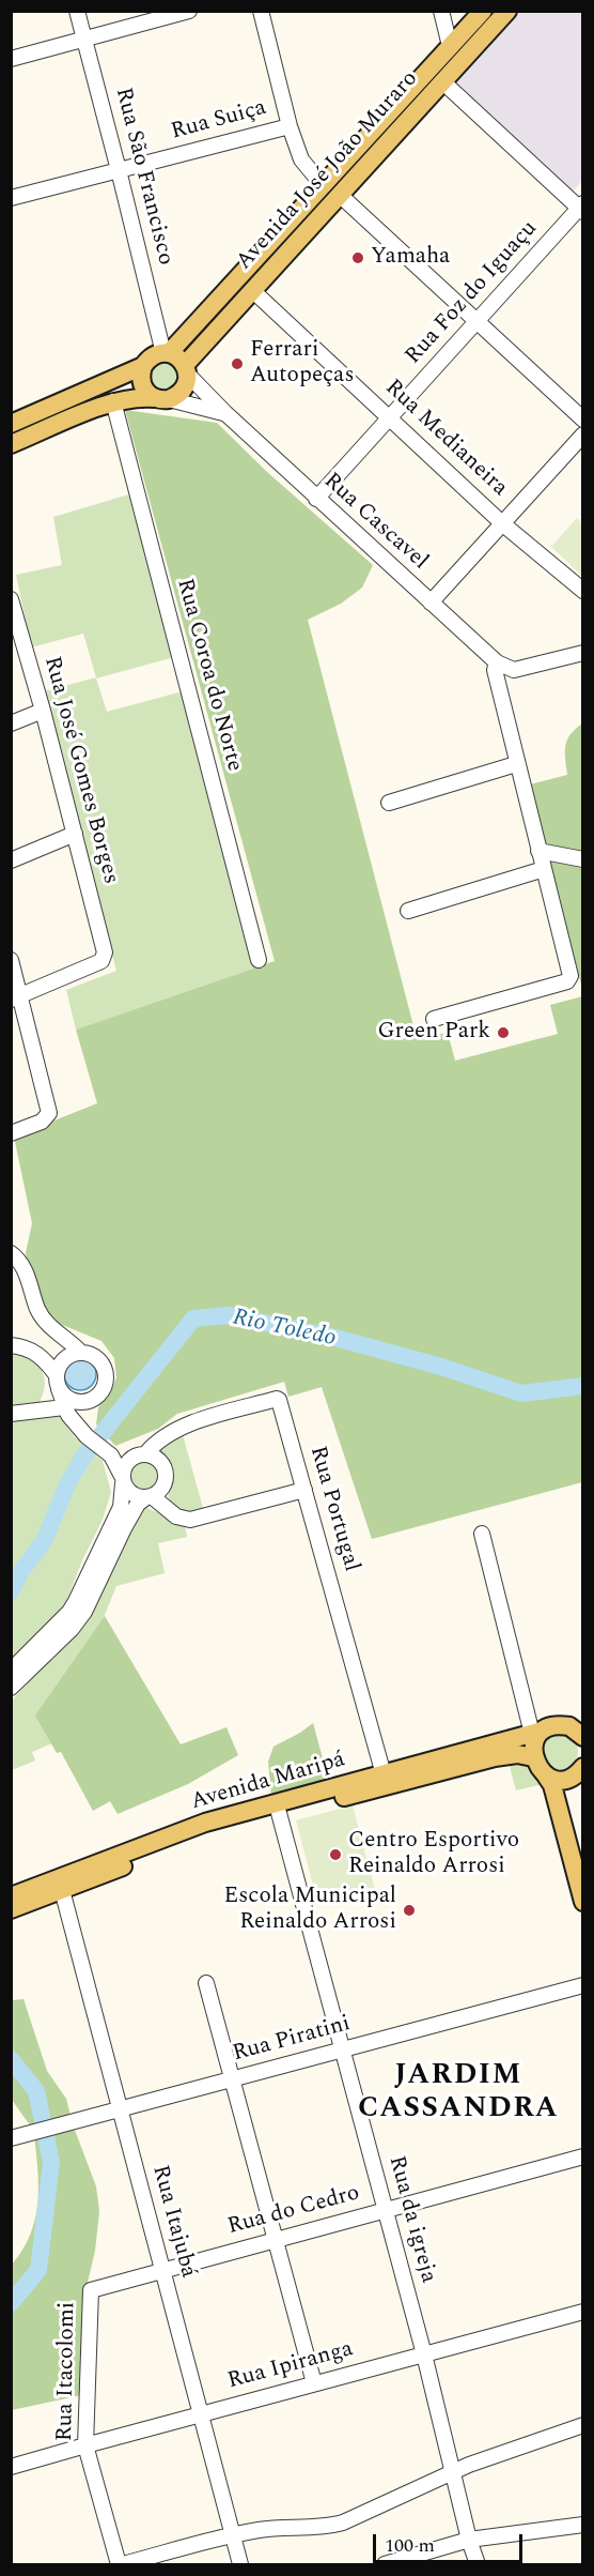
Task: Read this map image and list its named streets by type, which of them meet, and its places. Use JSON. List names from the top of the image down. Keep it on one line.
{"streets":{"main road":["Avenida José João Muraro","Avenida Maripá"],"street":["Rua Suiça","Rua São Francisco","Rua Foz do Iguaçu","Rua Medianeira","Rua Cascavel","Rua Coroa do Norte","Rua José Gomes Borges","Rua Portugal","Rua Piratini","Rua do Cedro","Rua da igreja","Rua Itajubá","Rua Ipiranga","Rua Itacolomi"]},"crossings":[["Rua Suiça","Rua São Francisco"],["Avenida José João Muraro","Rua São Francisco"],["Avenida José João Muraro","Rua Medianeira"],["Avenida José João Muraro","Rua Cascavel"],["Rua São Francisco","Rua Cascavel"],["Rua Foz do Iguaçu","Rua Medianeira"],["Rua Foz do Iguaçu","Rua Cascavel"],["Rua Portugal","Avenida Maripá"],["Avenida Maripá","Rua da igreja"],["Avenida Maripá","Rua Itajubá"],["Rua Piratini","Rua da igreja"],["Rua Piratini","Rua Itajubá"],["Rua do Cedro","Rua da igreja"],["Rua do Cedro","Rua Itajubá"],["Rua do Cedro","Rua Itacolomi"],["Rua da igreja","Rua Ipiranga"],["Rua Itajubá","Rua Ipiranga"],["Rua Ipiranga","Rua Itacolomi"]],"districts":["JARDIM CASSANDRA"],"water":["Rio Toledo"],"places":["Yamaha","Ferrari Autopeças","Green Park","Centro Esportivo Reinaldo Arrosi","Escola Municipal Reinaldo Arrosi"],"scale_bar":"100 m"}
